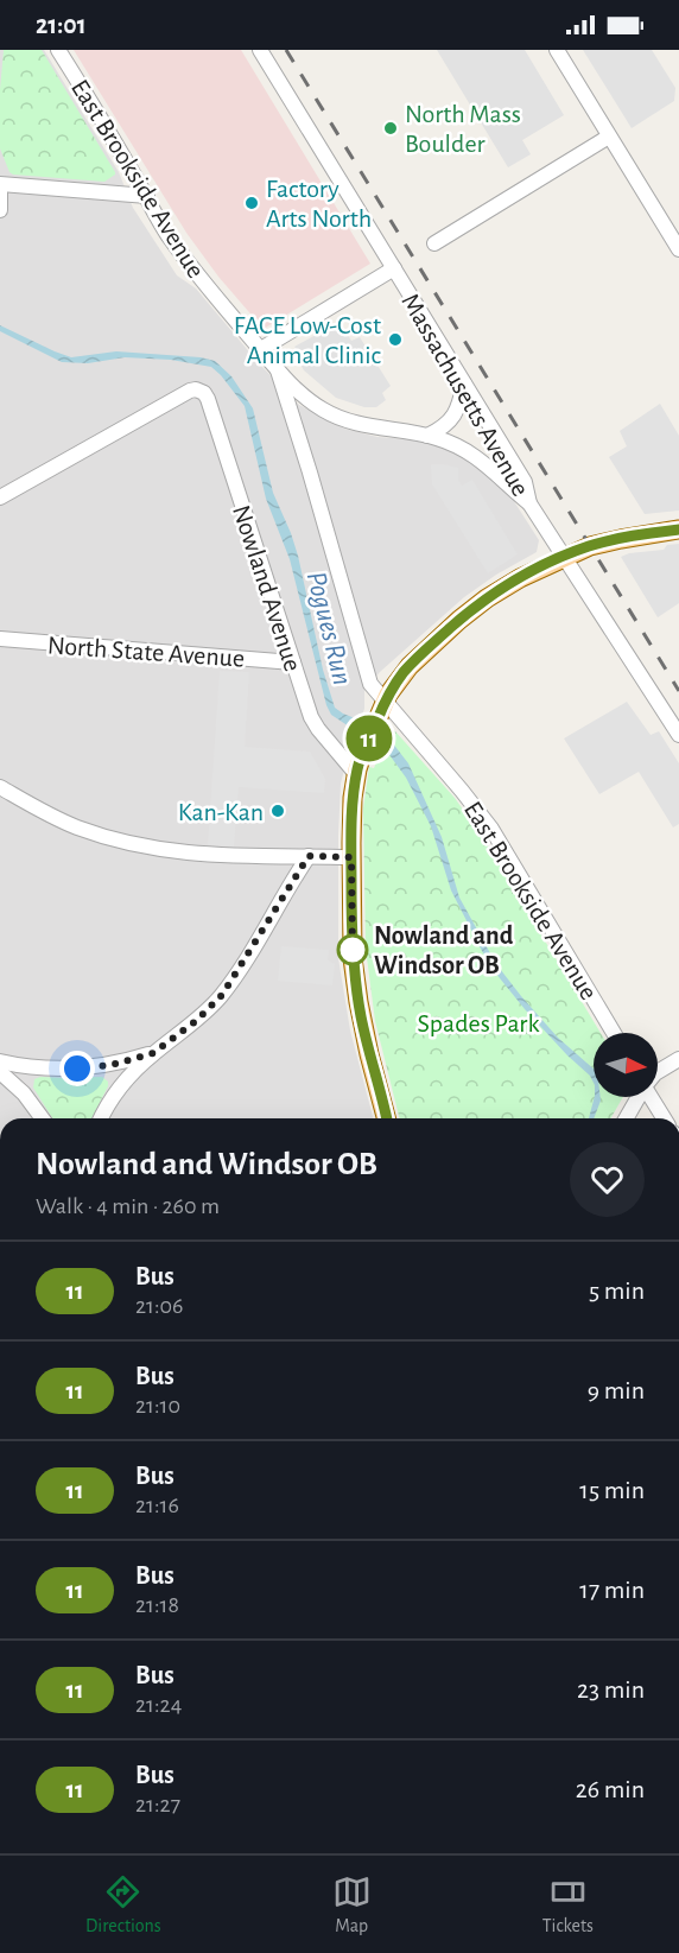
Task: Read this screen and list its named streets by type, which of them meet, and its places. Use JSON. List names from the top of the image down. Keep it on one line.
{"streets":{"street":["East Brookside Avenue","Massachusetts Avenue","Nowland Avenue","North State Avenue"]},"crossings":[["East Brookside Avenue","Massachusetts Avenue"],["Nowland Avenue","North State Avenue"]],"water":["Pogues Run"],"parks":["Spades Park"],"places":["North Mass Boulder","Factory Arts North","FACE Low-Cost Animal Clinic","Kan-Kan","Nowland and Windsor OB"],"lines":["bus line 11"],"north":"right","page":{"status":"21:01","on_map":"11","heading":["Nowland and Windsor OB","Walk · 4 min · 260 m"],"list":[{"mark":"11","name":"Bus","note":"21:06","value":"5 min"},{"mark":"11","name":"Bus","note":"21:10","value":"9 min"},{"mark":"11","name":"Bus","note":"21:16","value":"15 min"},{"mark":"11","name":"Bus","note":"21:18","value":"17 min"},{"mark":"11","name":"Bus","note":"21:24","value":"23 min"},{"mark":"11","name":"Bus","note":"21:27","value":"26 min"}],"tabs":["Directions","Map","Tickets"]}}
